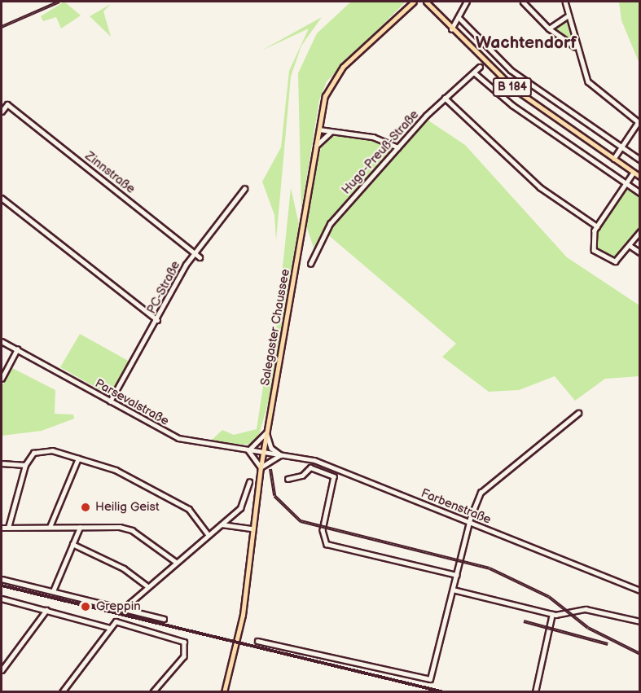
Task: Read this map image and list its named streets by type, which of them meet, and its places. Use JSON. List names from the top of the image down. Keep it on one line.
{"streets":{"main road":["B 184","Salegaster Chaussee"],"street":["Hugo-Preuß-Straße","Zinnstraße","PC-Straße","Parsevalstraße","Farbenstraße"]},"crossings":[["Zinnstraße","PC-Straße"],["PC-Straße","Parsevalstraße"],["Salegaster Chaussee","Parsevalstraße"],["Salegaster Chaussee","Farbenstraße"],["Parsevalstraße","Farbenstraße"]],"districts":["Wachtendorf"],"places":["Heilig Geist","Greppin"]}
